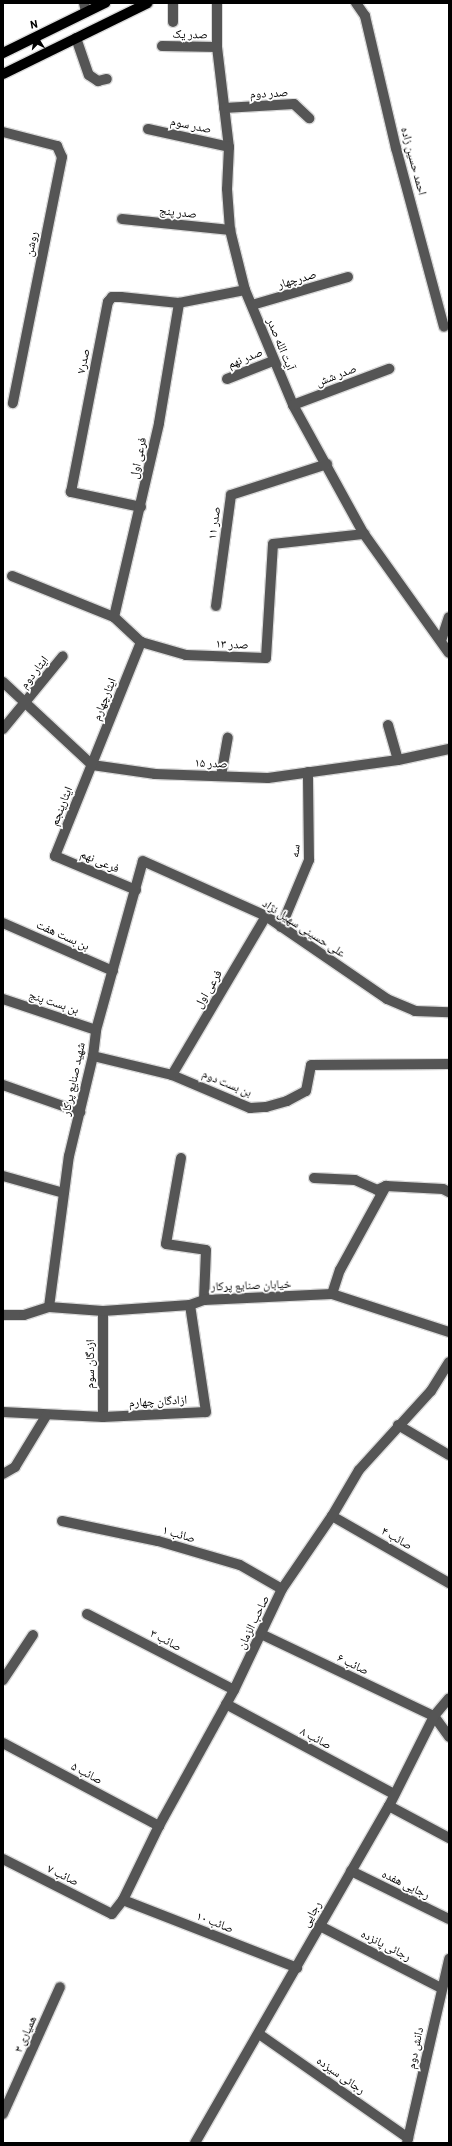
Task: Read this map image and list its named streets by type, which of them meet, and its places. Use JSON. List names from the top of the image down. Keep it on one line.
{"streets":{"street":["صدر یک","صدر دوم","صدر سوم","احمد حسین زاده","صدر پنج","روشن","صدرچهار","آیت الله صدر","صدر نهم","صدر۷","صدر شش","فرعی اول","صدر ۱۱","صدر ۱۳","ایثار دوم","ایثارچهارم","صدر ۱۵","ایثارپنجم","سه","فرعی نهم","علی حسینی سهیل نژاد","بن بست هفت","بن بست پنج","شهید صنایع پرکار","بن بست دوم","خیابان صنایع پرکار","ازدگان سوم","ازادگان چهارم","صائب ۱","صائب ۴","صاحب الزمان","صائب ۳","صائب ۶","صائب ۸","صائب ۵","صائب ۷","رجایی هفده","رجایی","صائب ۱۰","رجائی پانزده","همیاری ۳","دانش دوم","رجائی سیزده"]},"crossings":[["صدر یک","آیت الله صدر"],["صدر دوم","آیت الله صدر"],["صدر سوم","آیت الله صدر"],["صدر پنج","آیت الله صدر"],["صدرچهار","آیت الله صدر"],["آیت الله صدر","صدر نهم"],["آیت الله صدر","صدر۷"],["آیت الله صدر","صدر شش"],["آیت الله صدر","صدر ۱۱"],["آیت الله صدر","صدر ۱۳"],["صدر۷","فرعی اول"],["فرعی اول","صدر ۱۳"],["فرعی اول","علی حسینی سهیل نژاد"],["فرعی اول","بن بست دوم"],["صدر ۱۳","ایثارچهارم"],["ایثارچهارم","صدر ۱۵"],["ایثارچهارم","ایثارپنجم"],["صدر ۱۵","ایثارپنجم"],["صدر ۱۵","سه"],["ایثارپنجم","فرعی نهم"],["سه","علی حسینی سهیل نژاد"],["فرعی نهم","شهید صنایع پرکار"],["علی حسینی سهیل نژاد","شهید صنایع پرکار"],["بن بست هفت","شهید صنایع پرکار"],["بن بست پنج","شهید صنایع پرکار"],["شهید صنایع پرکار","بن بست دوم"],["شهید صنایع پرکار","خیابان صنایع پرکار"],["خیابان صنایع پرکار","ازدگان سوم"],["خیابان صنایع پرکار","ازادگان چهارم"],["ازدگان سوم","ازادگان چهارم"],["صائب ۱","صاحب الزمان"],["صائب ۴","صاحب الزمان"],["صاحب الزمان","صائب ۳"],["صاحب الزمان","صائب ۶"],["صاحب الزمان","صائب ۸"],["صاحب الزمان","صائب ۵"],["صاحب الزمان","صائب ۷"],["صاحب الزمان","صائب ۱۰"],["صائب ۶","رجایی"],["صائب ۸","رجایی"],["رجایی هفده","رجایی"],["رجایی","صائب ۱۰"],["رجایی","رجائی پانزده"],["رجایی","رجائی سیزده"],["رجائی پانزده","دانش دوم"],["دانش دوم","رجائی سیزده"]],"north":"top"}
